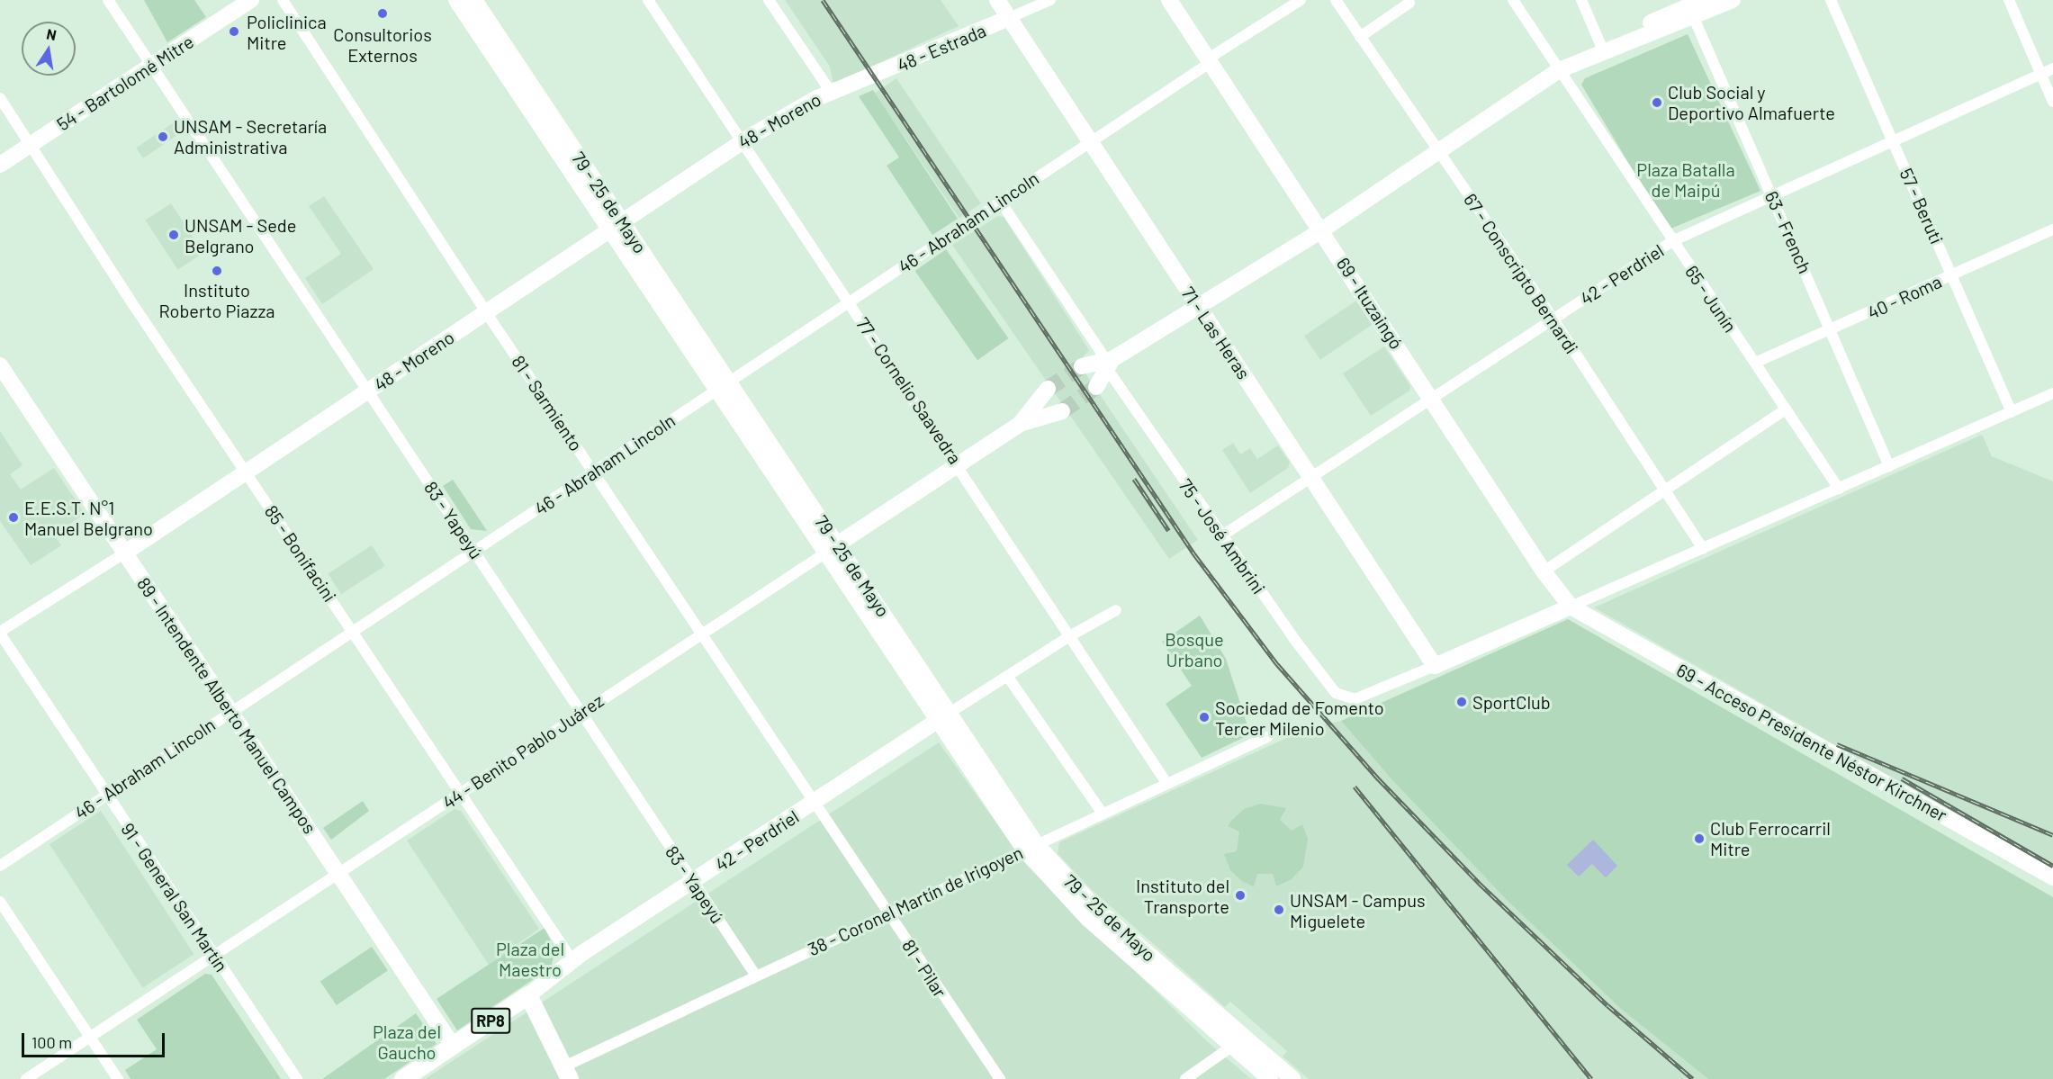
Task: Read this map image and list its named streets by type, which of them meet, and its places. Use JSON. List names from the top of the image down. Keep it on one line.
{"streets":{"main road":["42 - Perdriel","RP8"],"street":["48 - Estrada","54 - Bartolomé Mitre","48 - Moreno","79 - 25 de Mayo","57 - Beruti","46 - Abraham Lincoln","63 - French","67 - Conscripto Bernardi","40 - Roma","65 - Junín","69 - Ituzaingó","71 - Las Heras","77 - Cornelio Saavedra","81 - Sarmiento","83 - Yapeyú","75 - José Ambrini","85 - Bonifacini","89 - Intendente Alberto Manuel Campos","69 - Acceso Presidente Néstor Kirchner","44 - Benito Pablo Juárez","91 - General San Martín","38 - Coronel Martín de Irigoyen","81 - Pilar"]},"crossings":[["48 - Estrada","48 - Moreno"],["48 - Estrada","71 - Las Heras"],["54 - Bartolomé Mitre","83 - Yapeyú"],["54 - Bartolomé Mitre","85 - Bonifacini"],["48 - Moreno","79 - 25 de Mayo"],["48 - Moreno","77 - Cornelio Saavedra"],["48 - Moreno","81 - Sarmiento"],["48 - Moreno","83 - Yapeyú"],["48 - Moreno","85 - Bonifacini"],["48 - Moreno","89 - Intendente Alberto Manuel Campos"],["48 - Moreno","91 - General San Martín"],["79 - 25 de Mayo","46 - Abraham Lincoln"],["79 - 25 de Mayo","42 - Perdriel"],["79 - 25 de Mayo","44 - Benito Pablo Juárez"],["79 - 25 de Mayo","38 - Coronel Martín de Irigoyen"],["57 - Beruti","42 - Perdriel"],["57 - Beruti","40 - Roma"],["46 - Abraham Lincoln","69 - Ituzaingó"],["46 - Abraham Lincoln","71 - Las Heras"],["46 - Abraham Lincoln","77 - Cornelio Saavedra"],["46 - Abraham Lincoln","81 - Sarmiento"],["46 - Abraham Lincoln","83 - Yapeyú"],["46 - Abraham Lincoln","75 - José Ambrini"],["46 - Abraham Lincoln","85 - Bonifacini"],["46 - Abraham Lincoln","89 - Intendente Alberto Manuel Campos"],["46 - Abraham Lincoln","91 - General San Martín"],["63 - French","42 - Perdriel"],["63 - French","40 - Roma"],["67 - Conscripto Bernardi","42 - Perdriel"],["42 - Perdriel","65 - Junín"],["42 - Perdriel","69 - Ituzaingó"],["42 - Perdriel","71 - Las Heras"],["42 - Perdriel","77 - Cornelio Saavedra"],["42 - Perdriel","81 - Sarmiento"],["42 - Perdriel","83 - Yapeyú"],["42 - Perdriel","75 - José Ambrini"],["42 - Perdriel","85 - Bonifacini"],["42 - Perdriel","89 - Intendente Alberto Manuel Campos"],["42 - Perdriel","81 - Pilar"],["42 - Perdriel","RP8"],["40 - Roma","65 - Junín"],["69 - Ituzaingó","69 - Acceso Presidente Néstor Kirchner"],["71 - Las Heras","75 - José Ambrini"],["77 - Cornelio Saavedra","44 - Benito Pablo Juárez"],["77 - Cornelio Saavedra","38 - Coronel Martín de Irigoyen"],["81 - Sarmiento","44 - Benito Pablo Juárez"],["81 - Sarmiento","81 - Pilar"],["83 - Yapeyú","44 - Benito Pablo Juárez"],["83 - Yapeyú","38 - Coronel Martín de Irigoyen"],["85 - Bonifacini","44 - Benito Pablo Juárez"],["89 - Intendente Alberto Manuel Campos","44 - Benito Pablo Juárez"],["44 - Benito Pablo Juárez","91 - General San Martín"],["38 - Coronel Martín de Irigoyen","81 - Pilar"],["38 - Coronel Martín de Irigoyen","RP8"]],"parks":["Plaza Batalla de Maipú","Bosque Urbano","Plaza del Maestro","Plaza del Gaucho"],"places":["Consultorios Externos","Policlinica Mitre","Club Social y Deportivo Almafuerte","UNSAM - Secretaría Administrativa","UNSAM - Sede Belgrano","Instituto Roberto Piazza","E.E.S.T. N°1 Manuel Belgrano","SportClub","Sociedad de Fomento Tercer Milenio","Club Ferrocarril Mitre","Instituto del Transporte","UNSAM - Campus Miguelete"],"scale_bar":"100 m","north":"top"}
